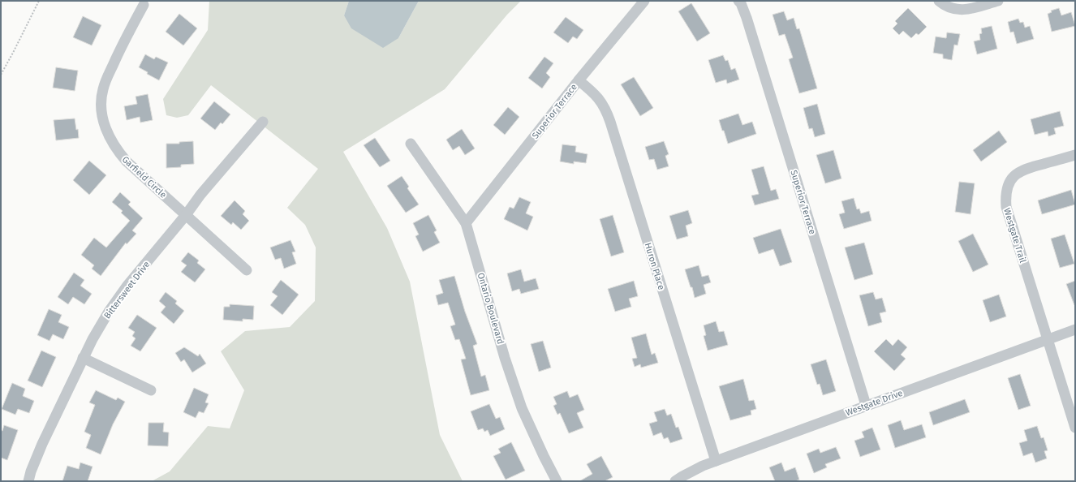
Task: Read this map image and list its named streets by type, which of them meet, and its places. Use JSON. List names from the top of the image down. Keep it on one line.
{"streets":{"street":["Superior Terrace","Garfield Circle","Westgate Trail","Huron Place","Bittersweet Drive","Ontario Boulevard","Westgate Drive"]},"crossings":[["Superior Terrace","Huron Place"],["Superior Terrace","Ontario Boulevard"],["Superior Terrace","Westgate Drive"],["Garfield Circle","Bittersweet Drive"],["Westgate Trail","Westgate Drive"],["Huron Place","Westgate Drive"]]}
